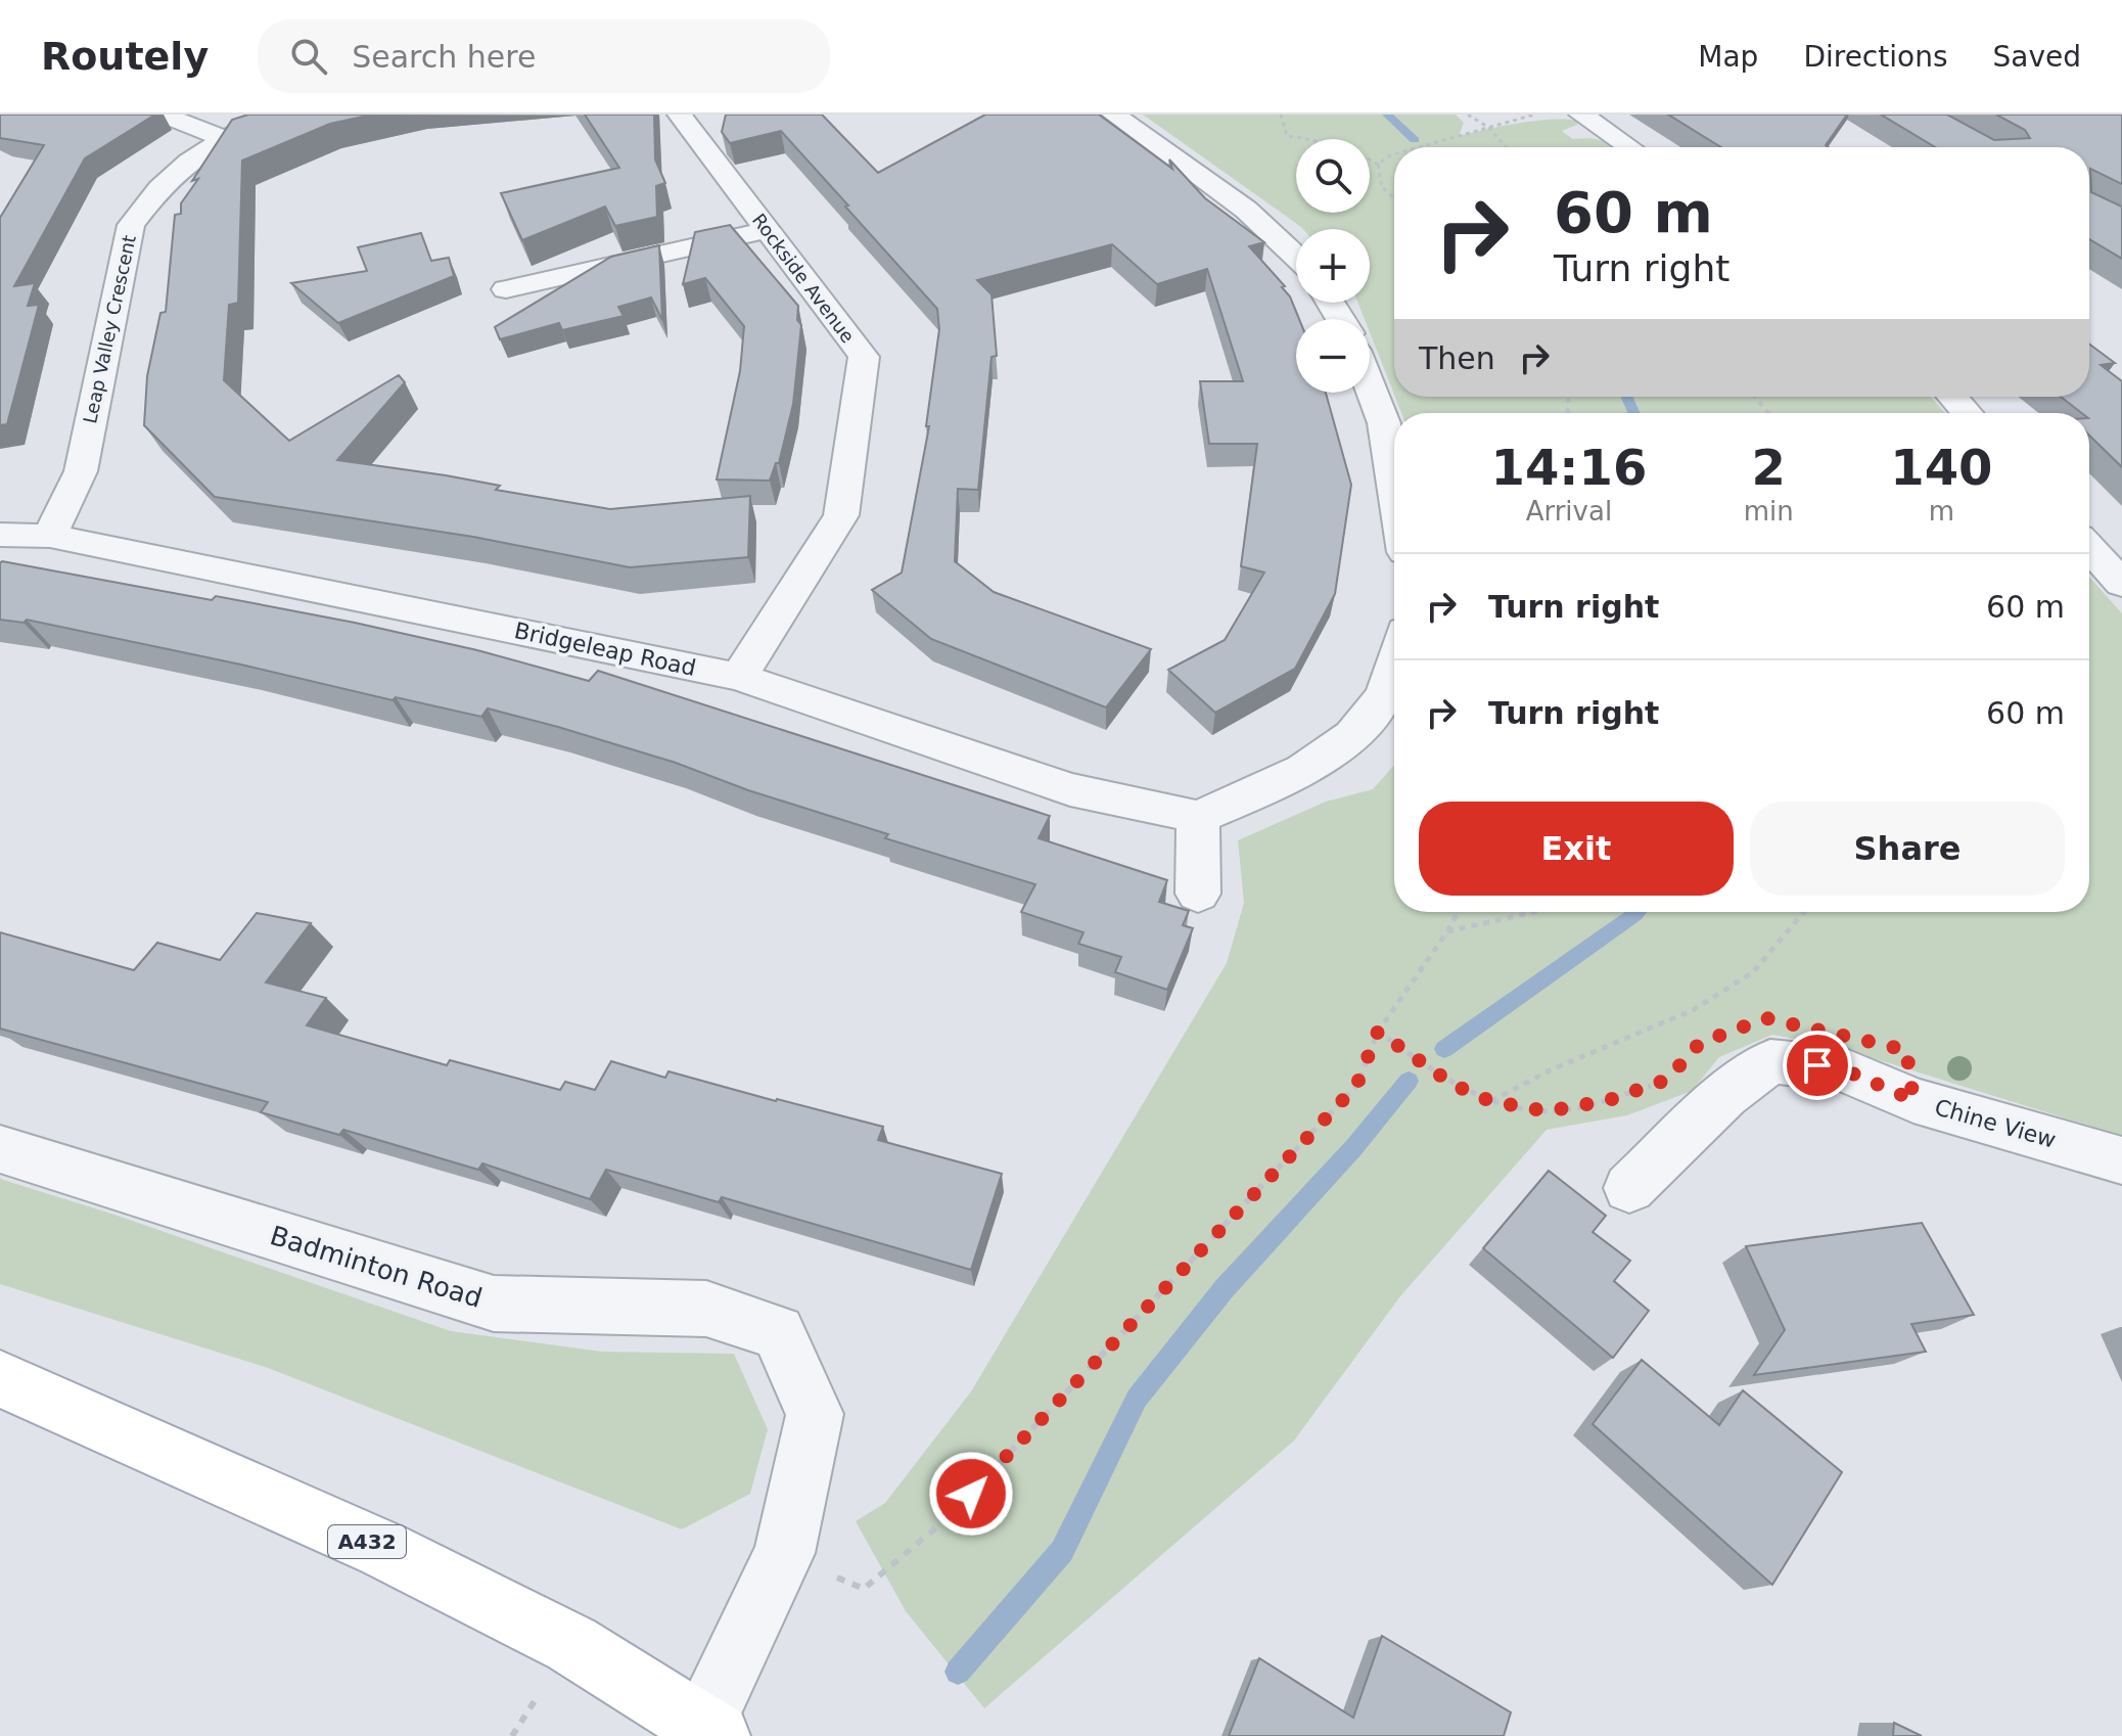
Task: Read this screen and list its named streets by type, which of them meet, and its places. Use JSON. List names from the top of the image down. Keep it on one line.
{"streets":{"main road":["Badminton Road","A432"],"street":["Rockside Avenue","Leap Valley Crescent","Bridgeleap Road","Chine View"]},"crossings":[["Rockside Avenue","Bridgeleap Road"],["Leap Valley Crescent","Bridgeleap Road"]],"page":{"header":"Routely","search":"Search here","nav":["Map","Directions","Saved"],"map_buttons":["+","−"],"turn":["60 m","Turn right"],"then":"Then","eta":["14:16","Arrival","2","min","140","m"],"list":[{"name":"Turn right","value":"60 m"},{"name":"Turn right","value":"60 m"}],"buttons":["Exit","Share"]}}
